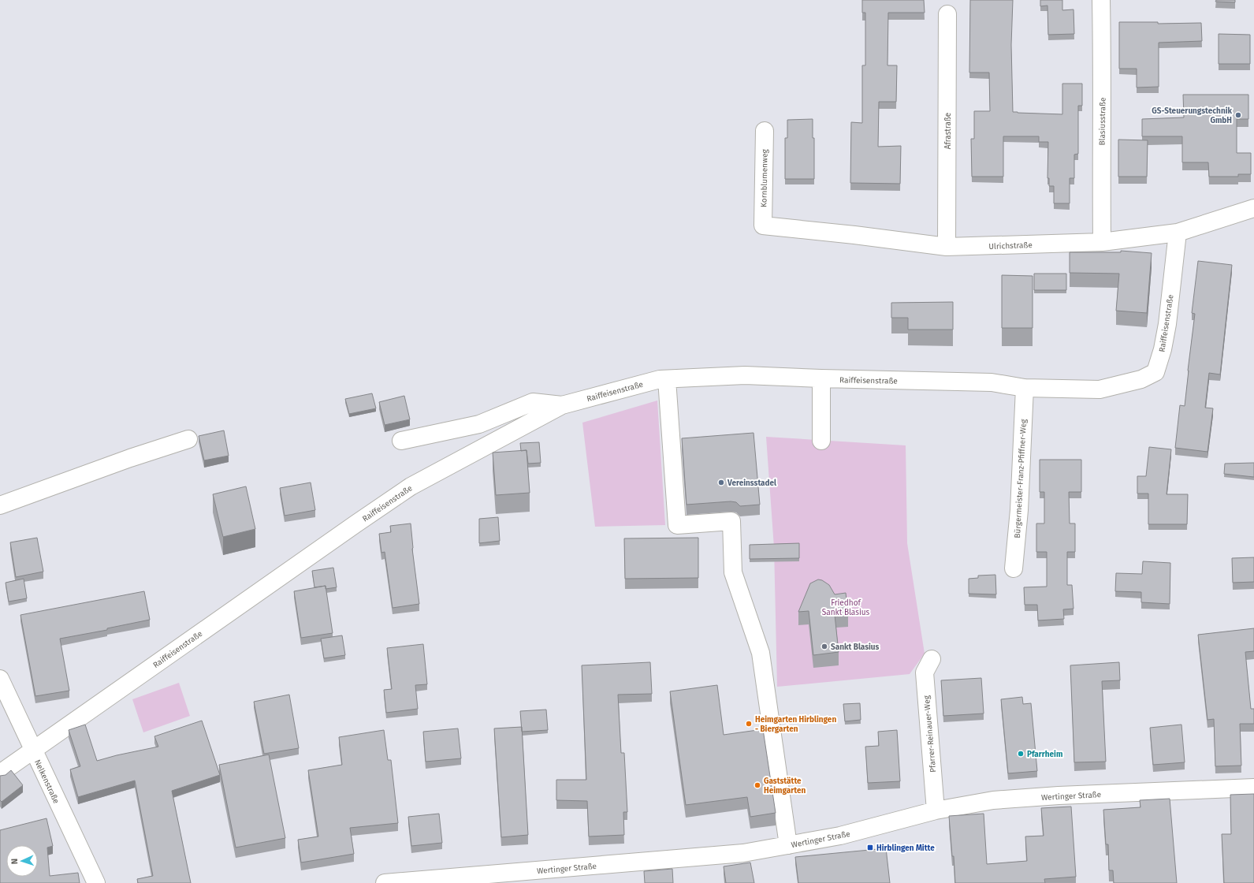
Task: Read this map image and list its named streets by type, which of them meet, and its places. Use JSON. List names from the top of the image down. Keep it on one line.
{"streets":{"street":["Blasiusstraße","Afrastraße","Kornblumenweg","Ulrichstraße","Raiffeisenstraße","Bürgermeister-Franz-Pfiffner-Weg","Pfarrer-Reinauer-Weg","Nelkenstraße","Wertinger Straße"]},"crossings":[["Blasiusstraße","Ulrichstraße"],["Afrastraße","Ulrichstraße"],["Kornblumenweg","Ulrichstraße"],["Ulrichstraße","Raiffeisenstraße"],["Raiffeisenstraße","Bürgermeister-Franz-Pfiffner-Weg"],["Raiffeisenstraße","Nelkenstraße"],["Pfarrer-Reinauer-Weg","Wertinger Straße"]],"parks":["Friedhof Sankt Blasius"],"places":{"other":["GS-Steuerungstechnik GmbH","Vereinsstadel","Sankt Blasius","Heimgarten Hirblingen - Biergarten","Pfarrheim","Gaststätte Heimgarten"],"transit":["Hirblingen Mitte"]},"north":"left"}
